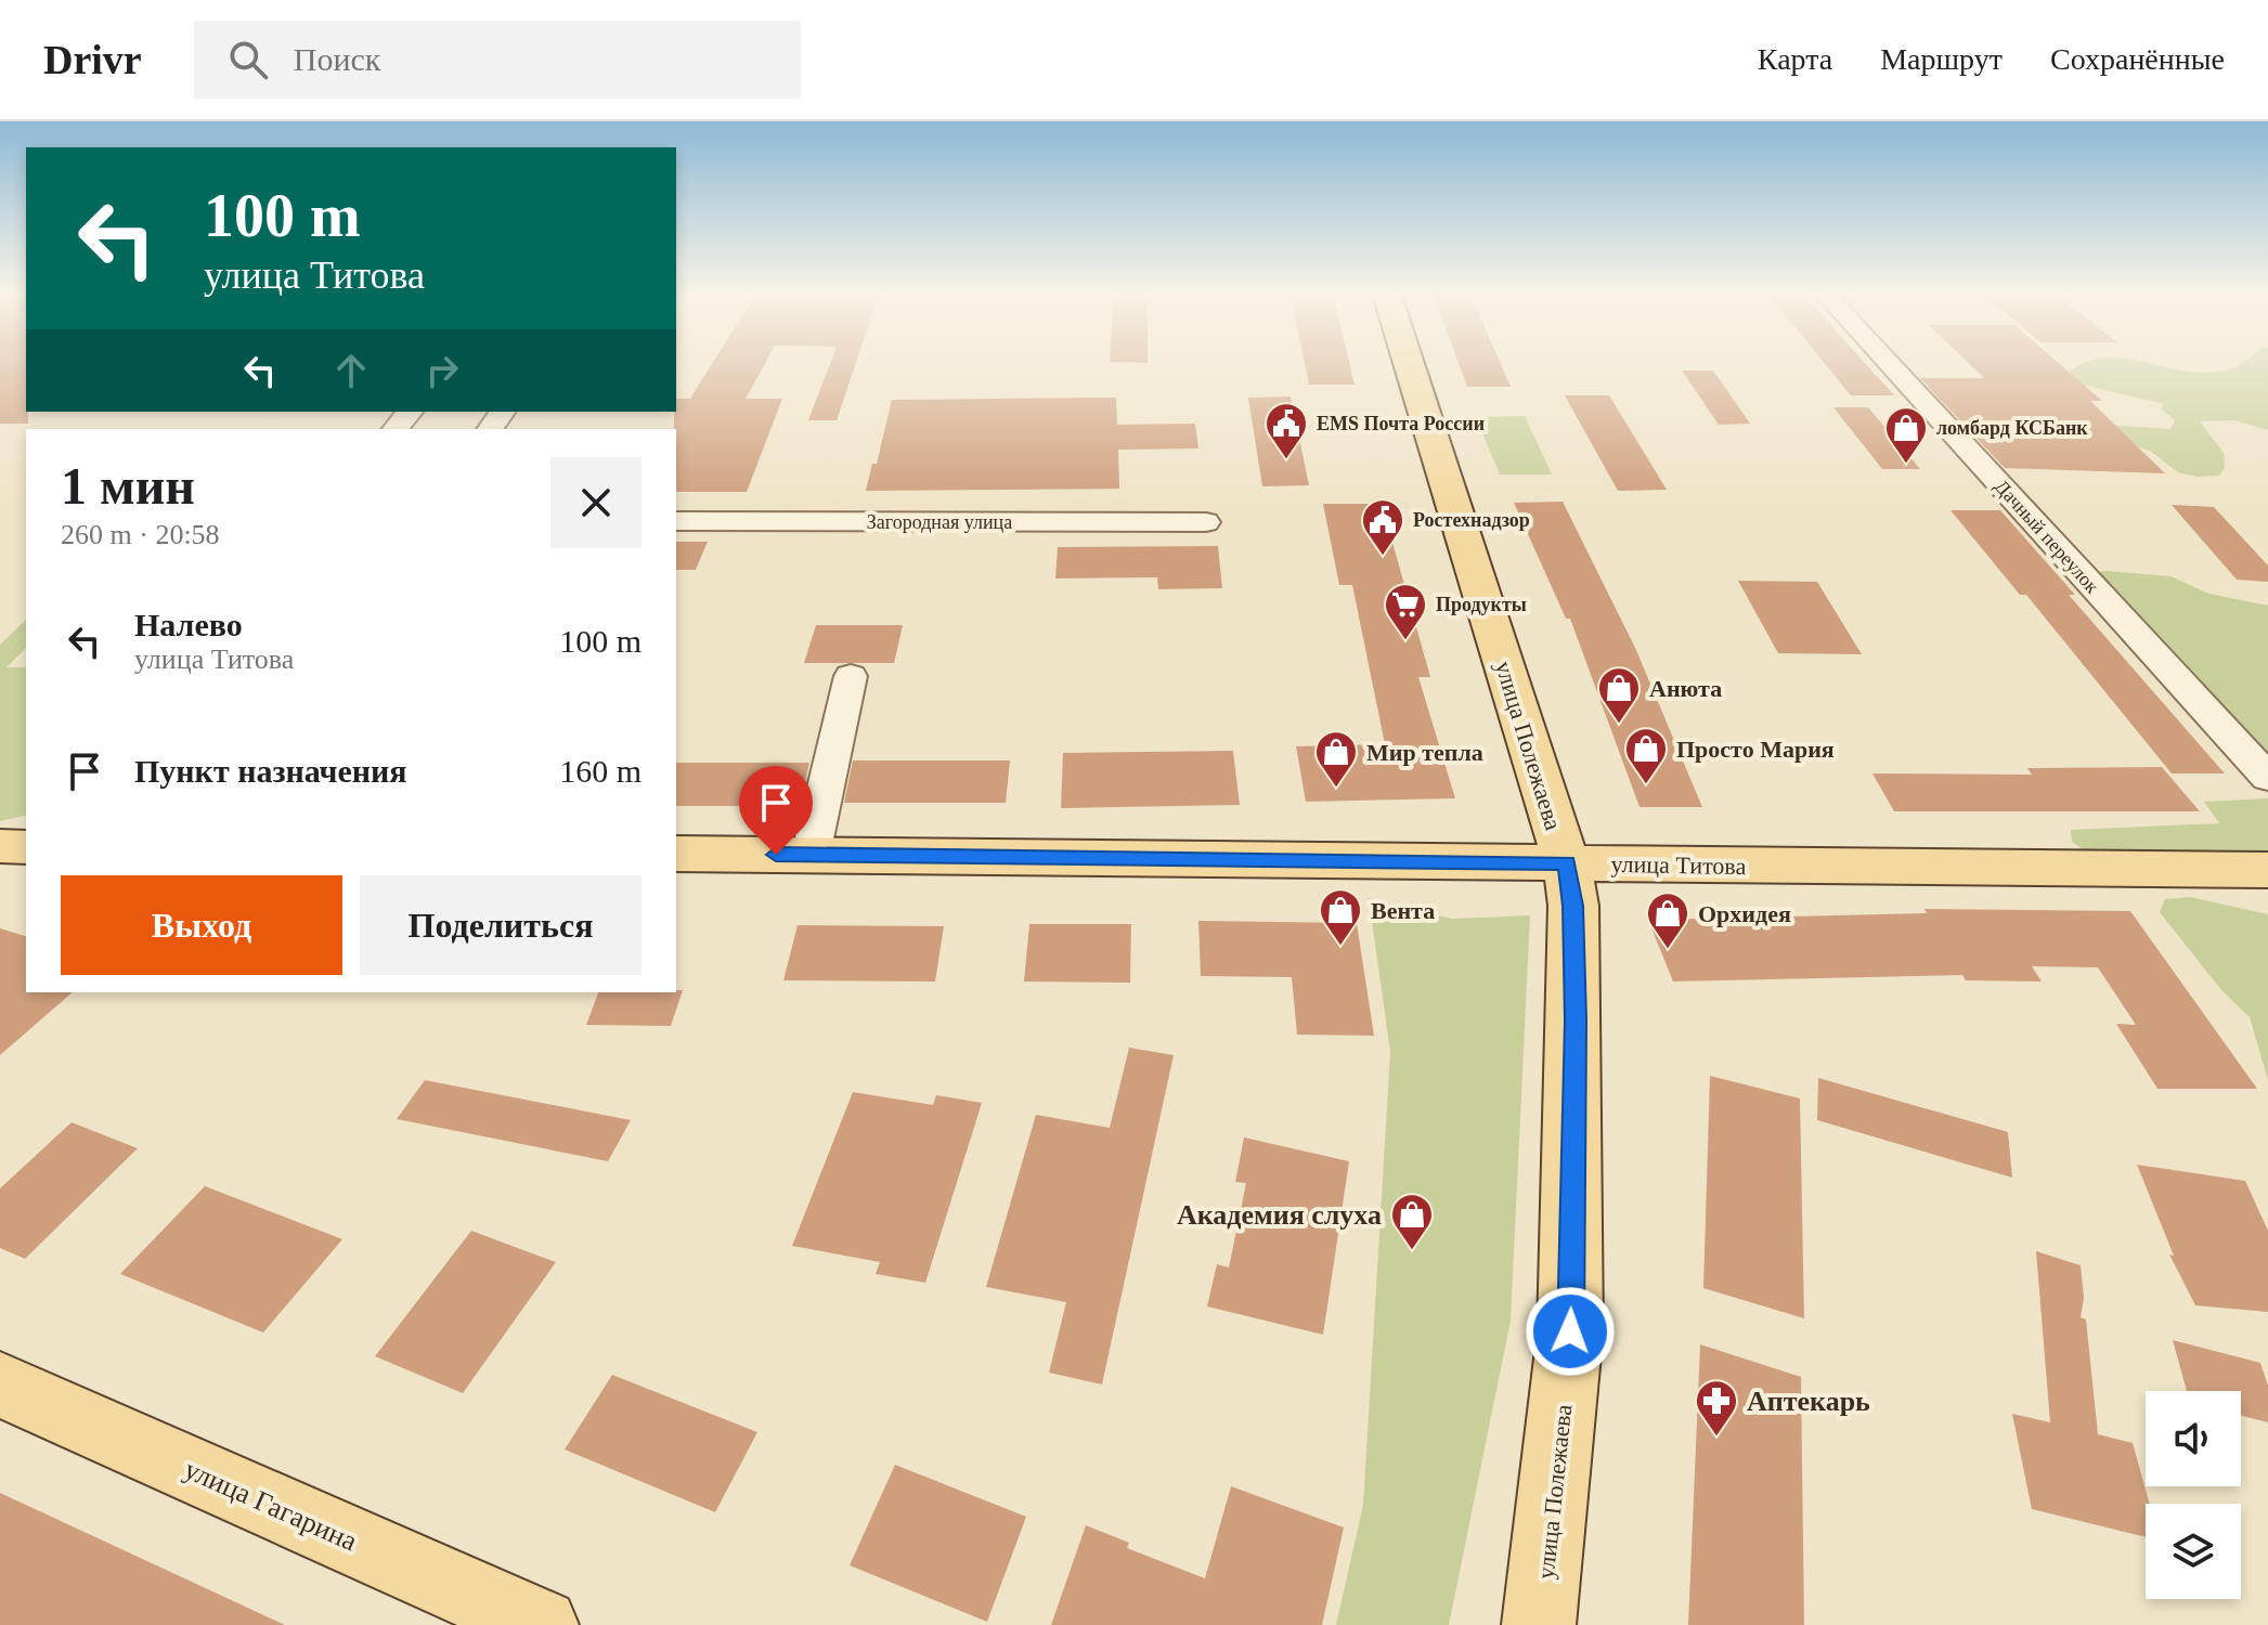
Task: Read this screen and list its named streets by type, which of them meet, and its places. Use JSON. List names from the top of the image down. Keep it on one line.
{"streets":{"main road":["улица Полежаева","улица Титова","улица Гагарина"],"street":["Загородная улица","Дачный переулок"]},"crossings":[["улица Полежаева","улица Титова"]],"places":{"public building":["EMS Почта России","Ростехнадзор"],"shop":["ломбард КСБанк","Анюта","Просто Мария","Мир тепла","Вента","Орхидея","Академия слуха"],"supermarket":["Продукты"],"pharmacy":["Аптекарь"]},"page":{"header":"Drivr","search":"Поиск","nav":["Карта","Маршрут","Сохранённые"],"turn":["100 m","улица Титова"],"heading":["1 мин","260 m · 20:58"],"list":[{"name":"Налево","note":"улица Титова","value":"100 m"},{"name":"Пункт назначения","value":"160 m"}],"buttons":["Выход","Поделиться"]}}
